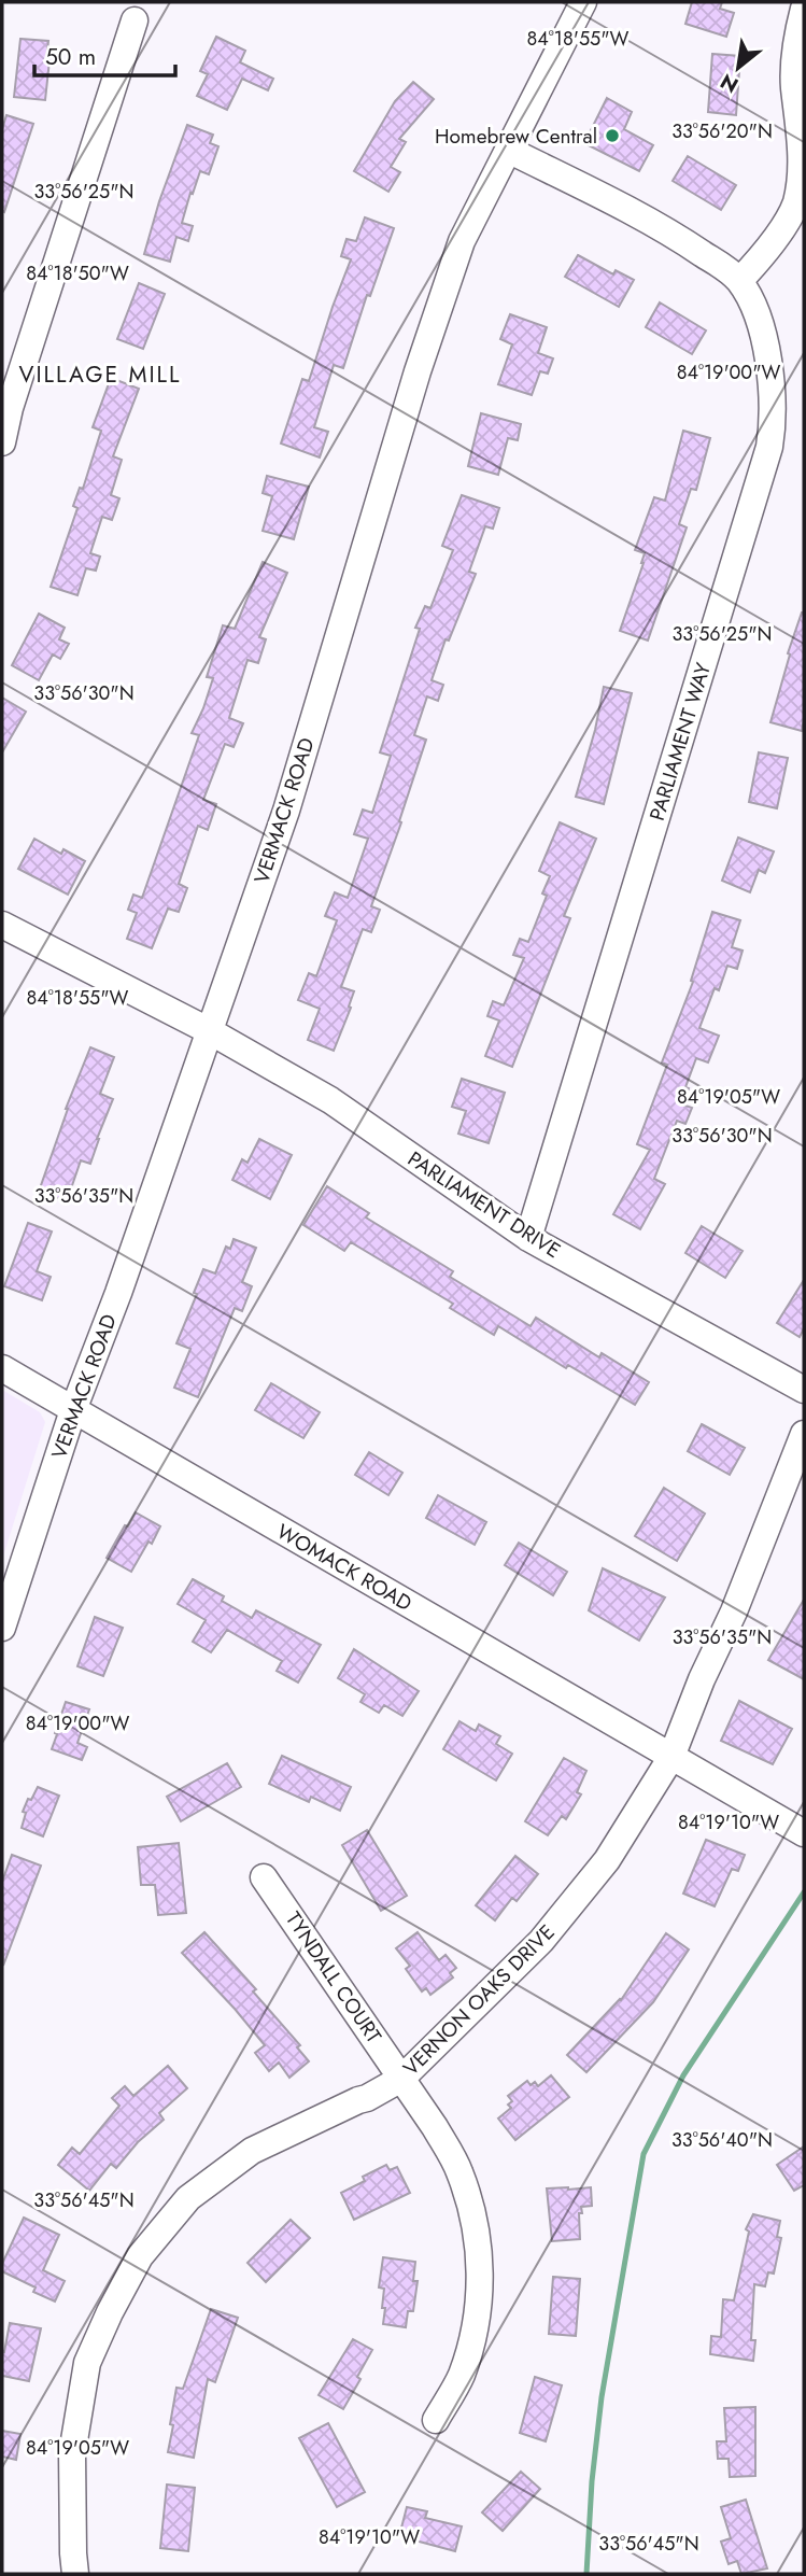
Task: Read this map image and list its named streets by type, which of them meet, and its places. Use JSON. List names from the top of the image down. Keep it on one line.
{"streets":{"street":["PARLIAMENT WAY","VERMACK ROAD","PARLIAMENT DRIVE","WOMACK ROAD","TYNDALL COURT","VERNON OAKS DRIVE"]},"crossings":[["PARLIAMENT WAY","VERMACK ROAD"],["PARLIAMENT WAY","PARLIAMENT DRIVE"],["VERMACK ROAD","PARLIAMENT DRIVE"],["VERMACK ROAD","WOMACK ROAD"],["WOMACK ROAD","VERNON OAKS DRIVE"],["TYNDALL COURT","VERNON OAKS DRIVE"]],"districts":["VILLAGE MILL"],"places":["Homebrew Central"],"scale_bar":"50 m","north":"bottom left","coordinates":["84°18'55\"W","33°56'20\"N","33°56'25\"N","84°18'50\"W","84°19'00\"W","33°56'30\"N","84°19'05\"W","33°56'35\"N","84°19'10\"W","33°56'40\"N","33°56'45\"N"]}
